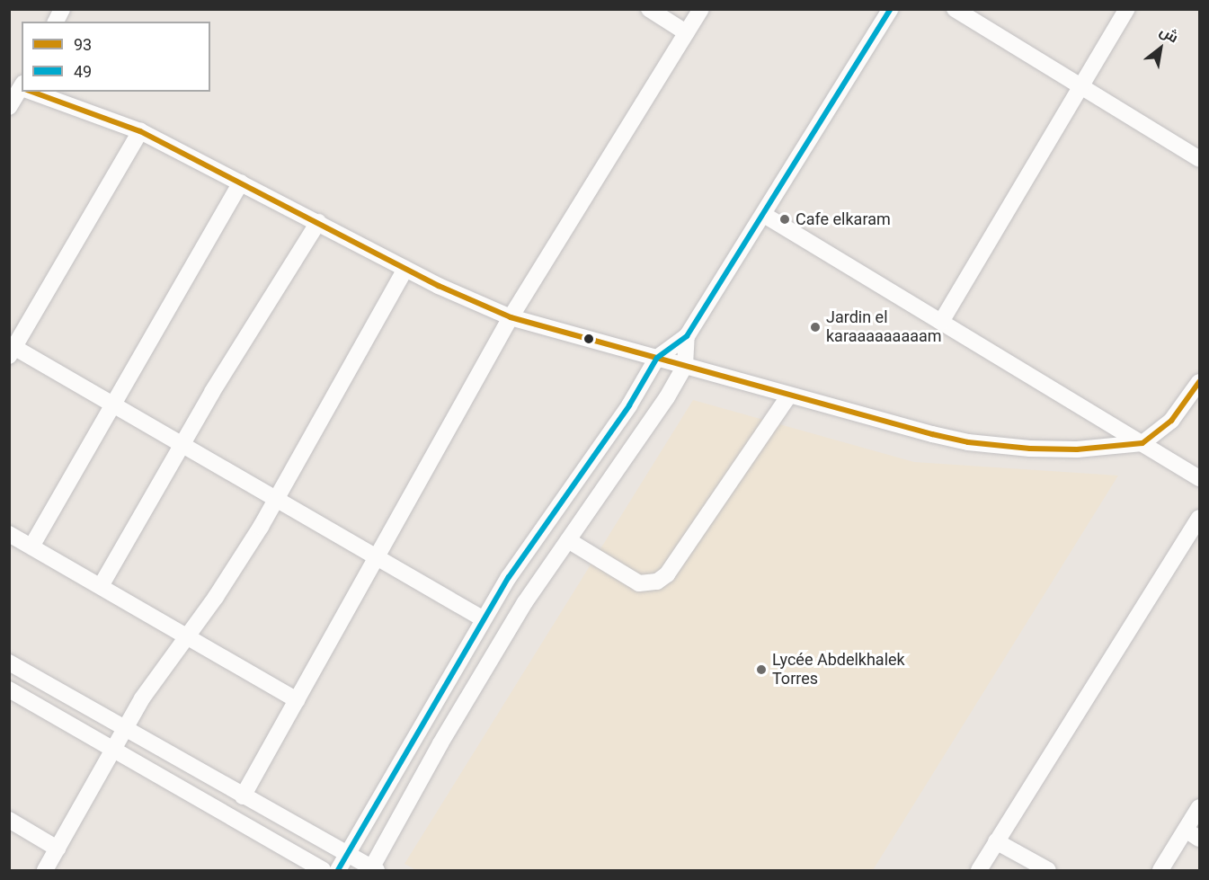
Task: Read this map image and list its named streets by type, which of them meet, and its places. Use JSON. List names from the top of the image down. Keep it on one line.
{"places":["Cafe elkaram","Jardin el karaaaaaaaaam","Lycée Abdelkhalek Torres"],"lines":["transit line 49","transit line 93"],"legend":["93","49"],"north":"top right"}
